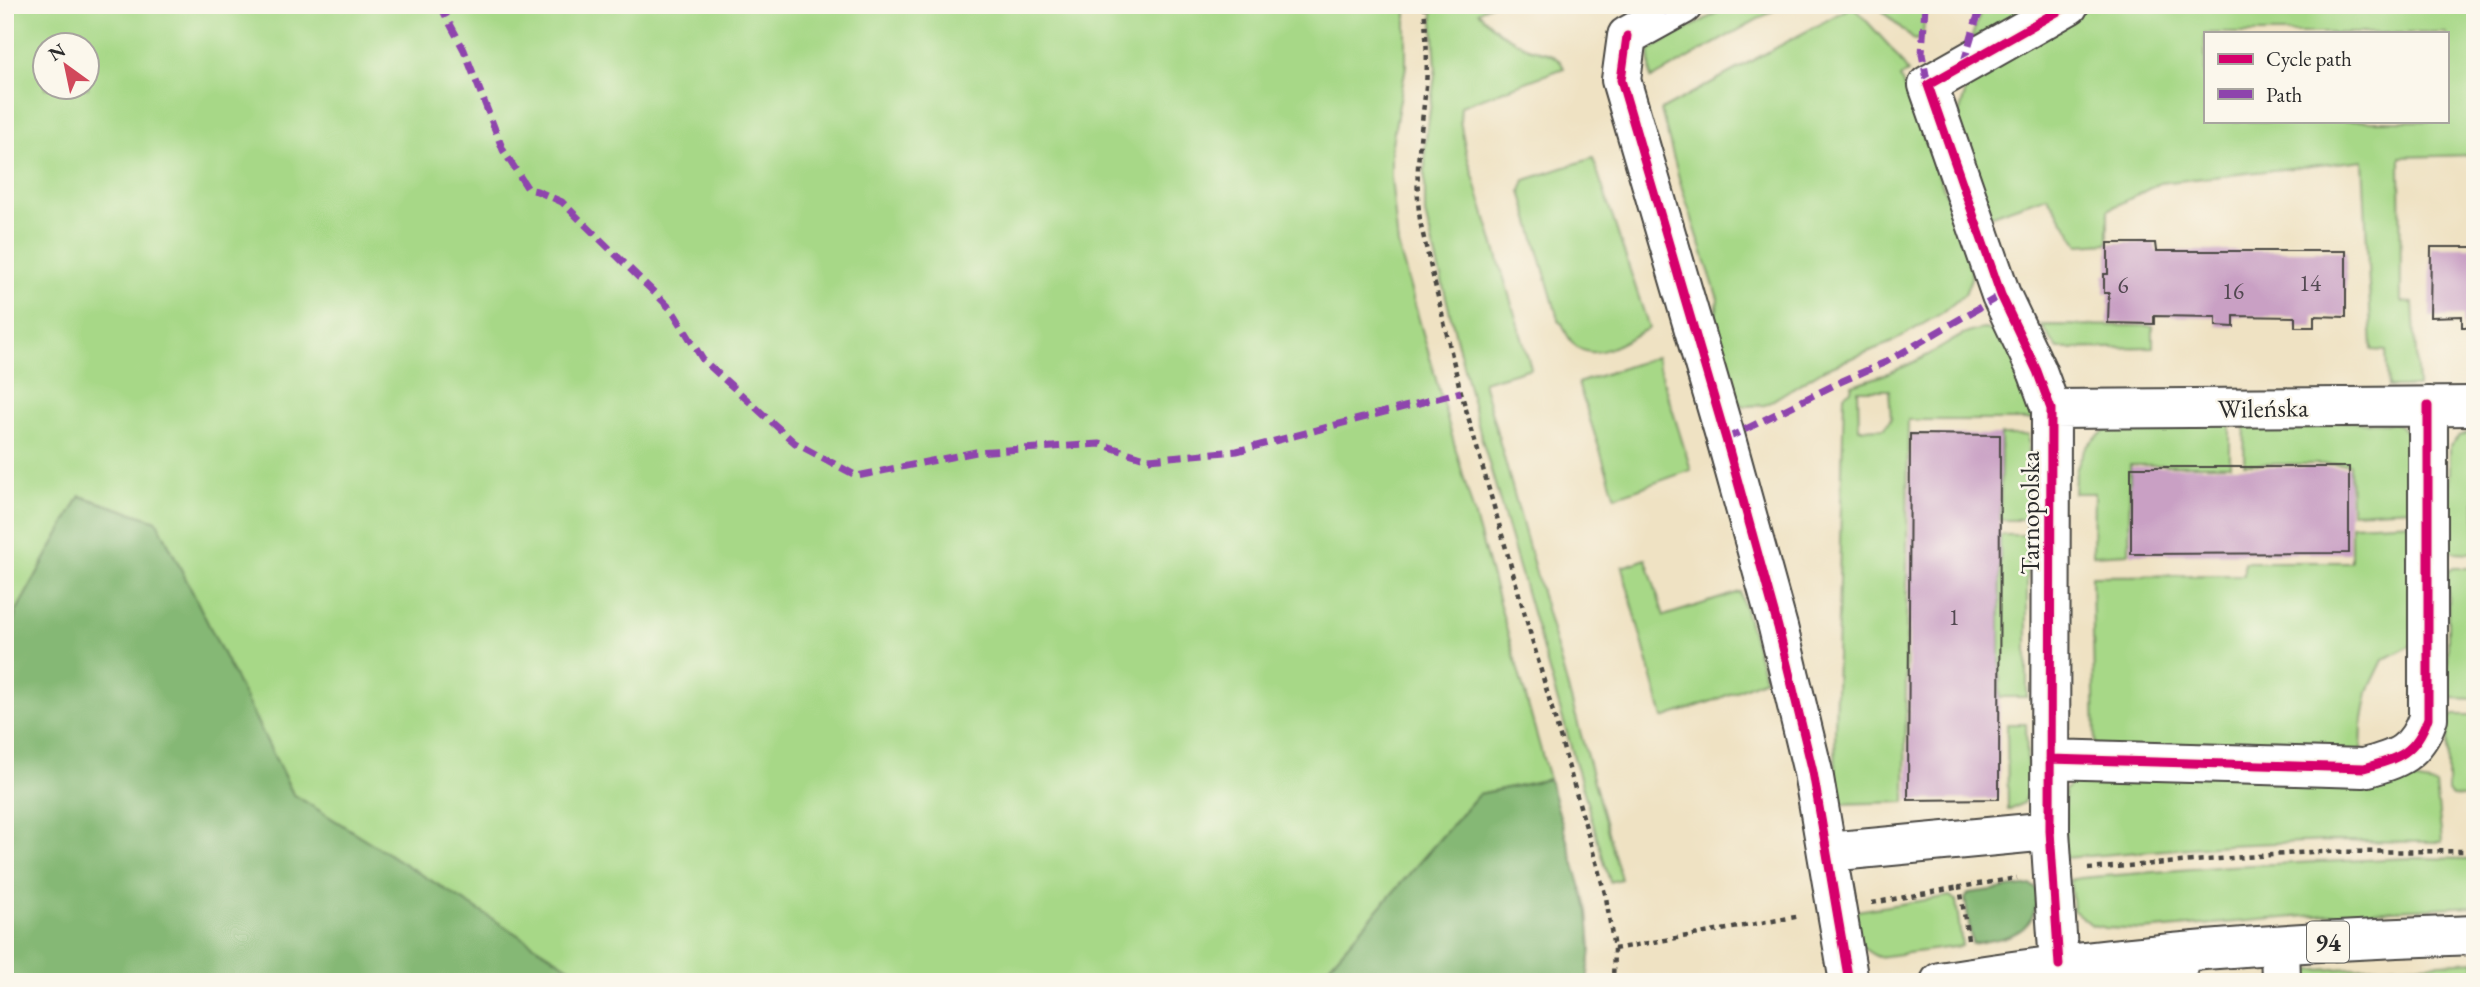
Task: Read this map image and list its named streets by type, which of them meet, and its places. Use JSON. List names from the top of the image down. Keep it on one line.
{"streets":{"street":["Wileńska","Tarnopolska","94"]},"crossings":[["Wileńska","Tarnopolska"],["Tarnopolska","94"]],"house_numbers":["14","6","16","1"],"legend":["Cycle path","Path"],"north":"top left"}
